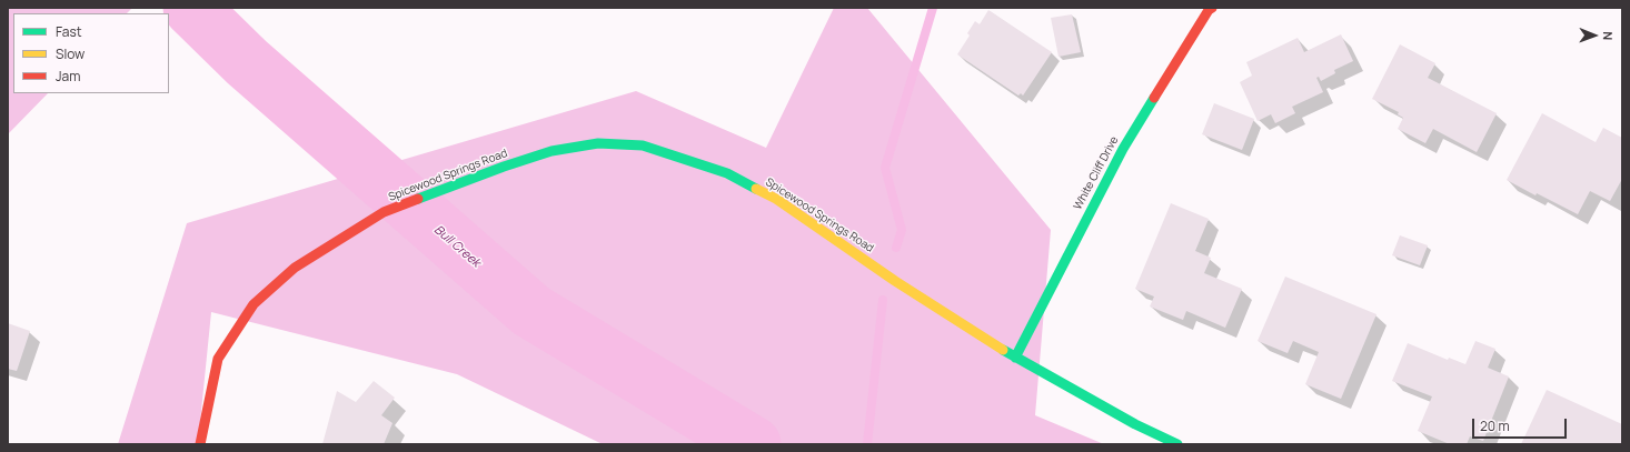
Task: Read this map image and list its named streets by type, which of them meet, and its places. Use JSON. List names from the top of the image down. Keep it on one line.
{"streets":{"main road":["White Cliff Drive","Spicewood Springs Road"]},"crossings":[["White Cliff Drive","Spicewood Springs Road"]],"water":["Bull Creek"],"legend":["Fast","Slow","Jam"],"scale_bar":"20 m","north":"right"}
